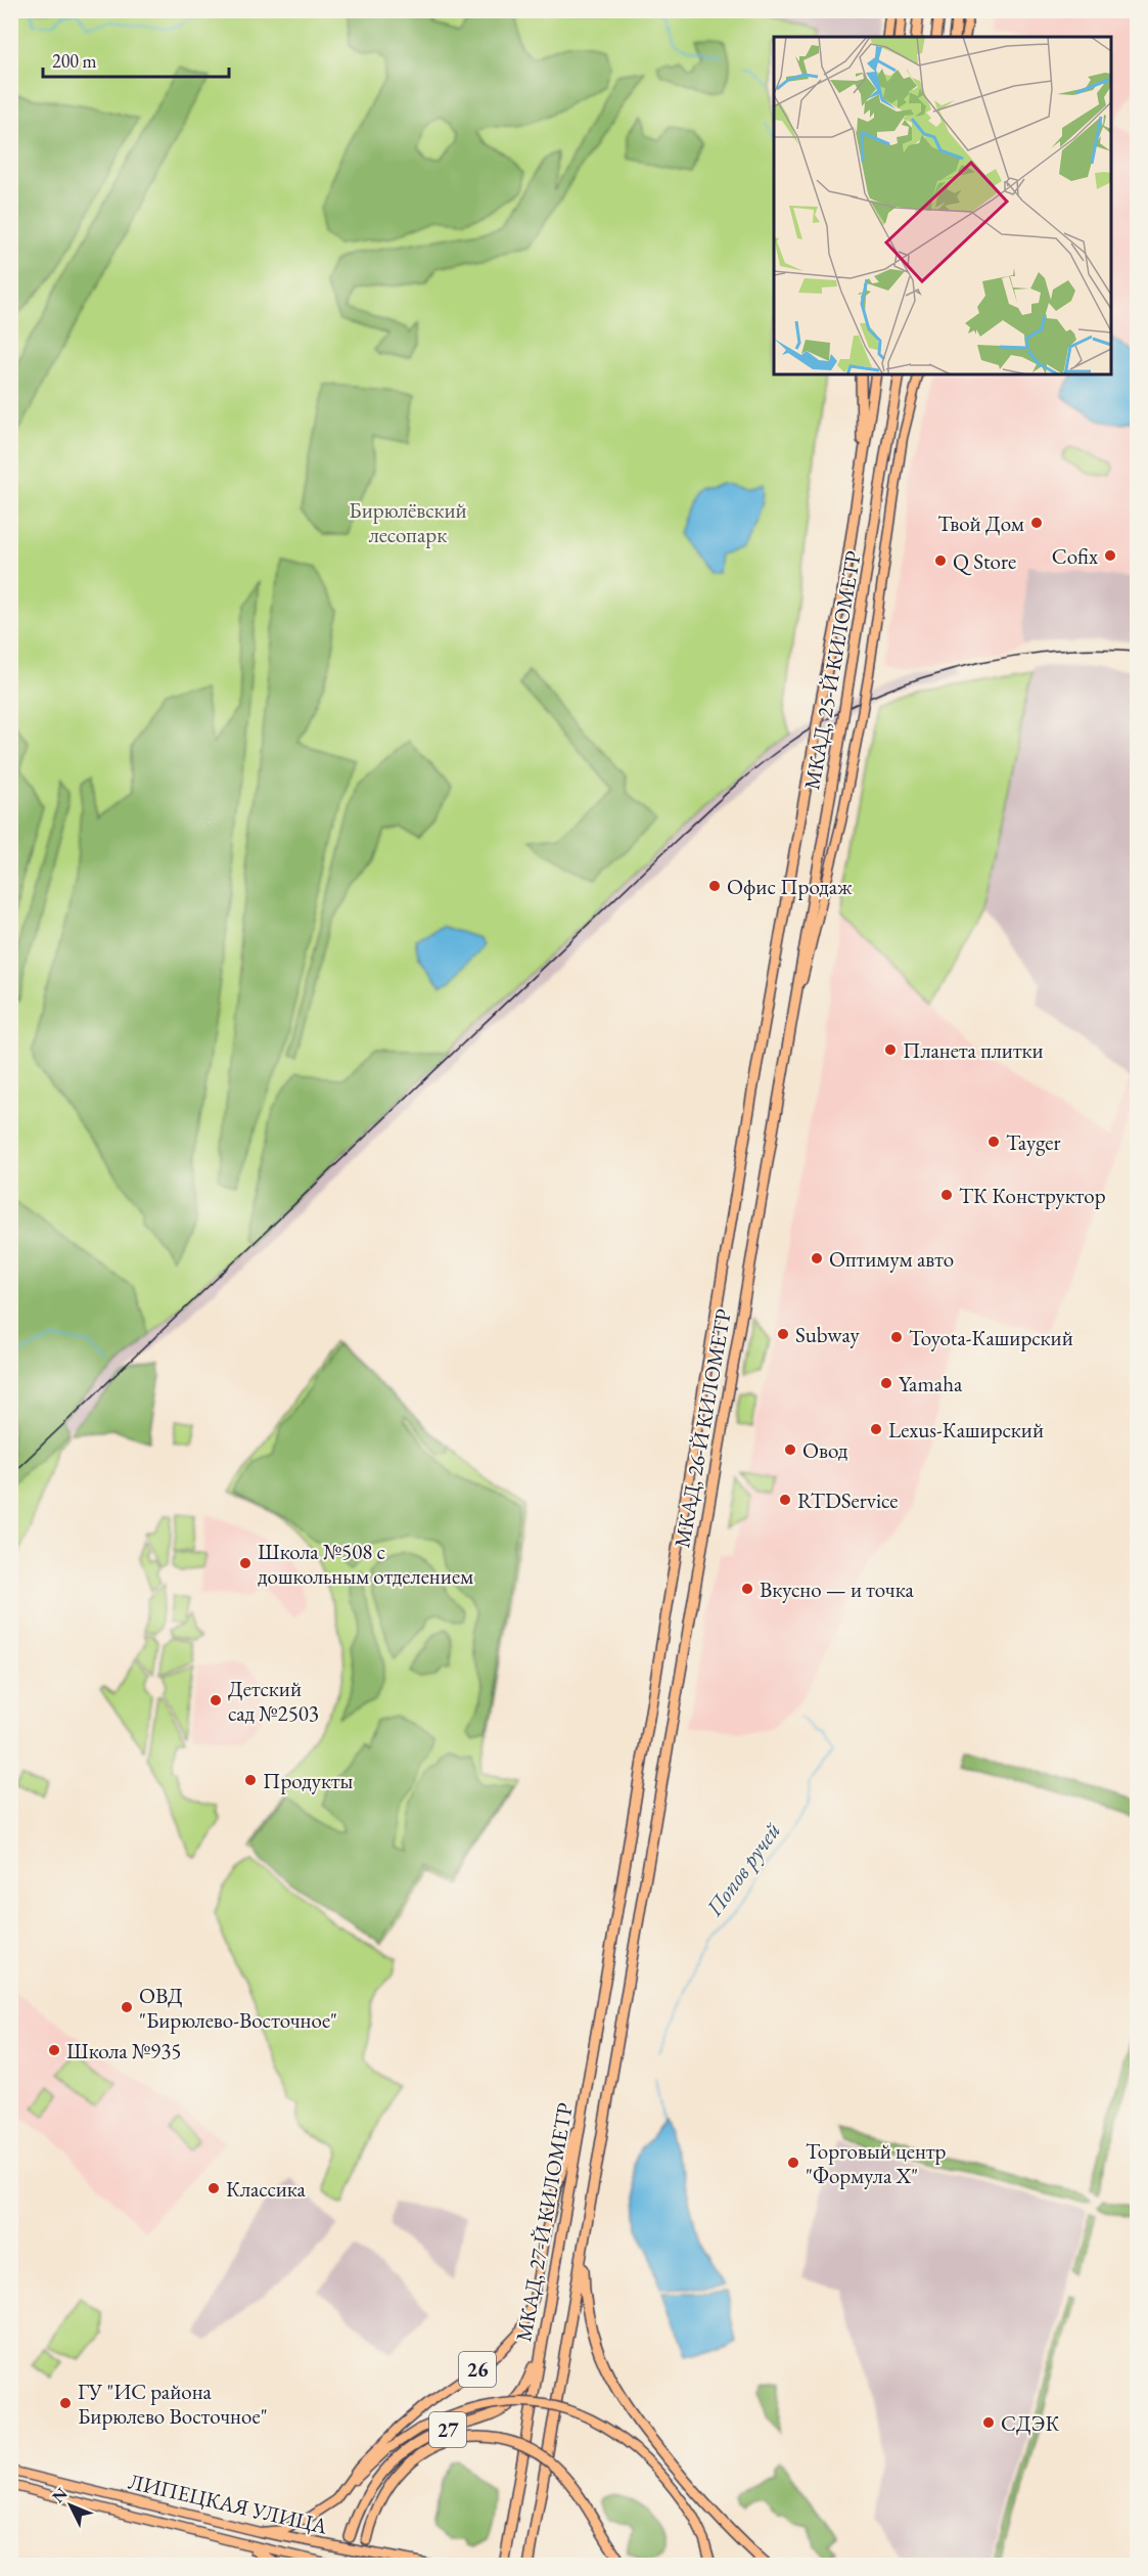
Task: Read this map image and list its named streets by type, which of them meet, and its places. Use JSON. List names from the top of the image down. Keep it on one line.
{"streets":{"highway":["МКАД, 25-Й КИЛОМЕТР","МКАД, 26-Й КИЛОМЕТР","МКАД, 27-Й КИЛОМЕТР","27"],"main road":["26","ЛИПЕЦКАЯ УЛИЦА"]},"crossings":[["МКАД, 25-Й КИЛОМЕТР","МКАД, 26-Й КИЛОМЕТР"],["МКАД, 26-Й КИЛОМЕТР","МКАД, 27-Й КИЛОМЕТР"],["МКАД, 27-Й КИЛОМЕТР","26"],["МКАД, 27-Й КИЛОМЕТР","27"],["26","ЛИПЕЦКАЯ УЛИЦА"]],"water":["Попов ручей"],"parks":["Бирюлёвский лесопарк"],"places":["Твой Дом","Cofix","Q Store","Офис Продаж","Планета плитки","Tayger","ТК Конструктор","Оптимум авто","Subway","Toyota-Каширский","Yamaha","Lexus-Каширский","Овод","RTDService","Школа №508 с дошкольным отделением","Вкусно — и точка","Детский сад №2503","Продукты","ОВД \"Бирюлево-Восточное\"","Школа №935","Торговый центр \"Формула X\"","Классика","ГУ \"ИС района Бирюлево Восточное\"","СДЭК"],"scale_bar":"200 m","north":"top left"}
